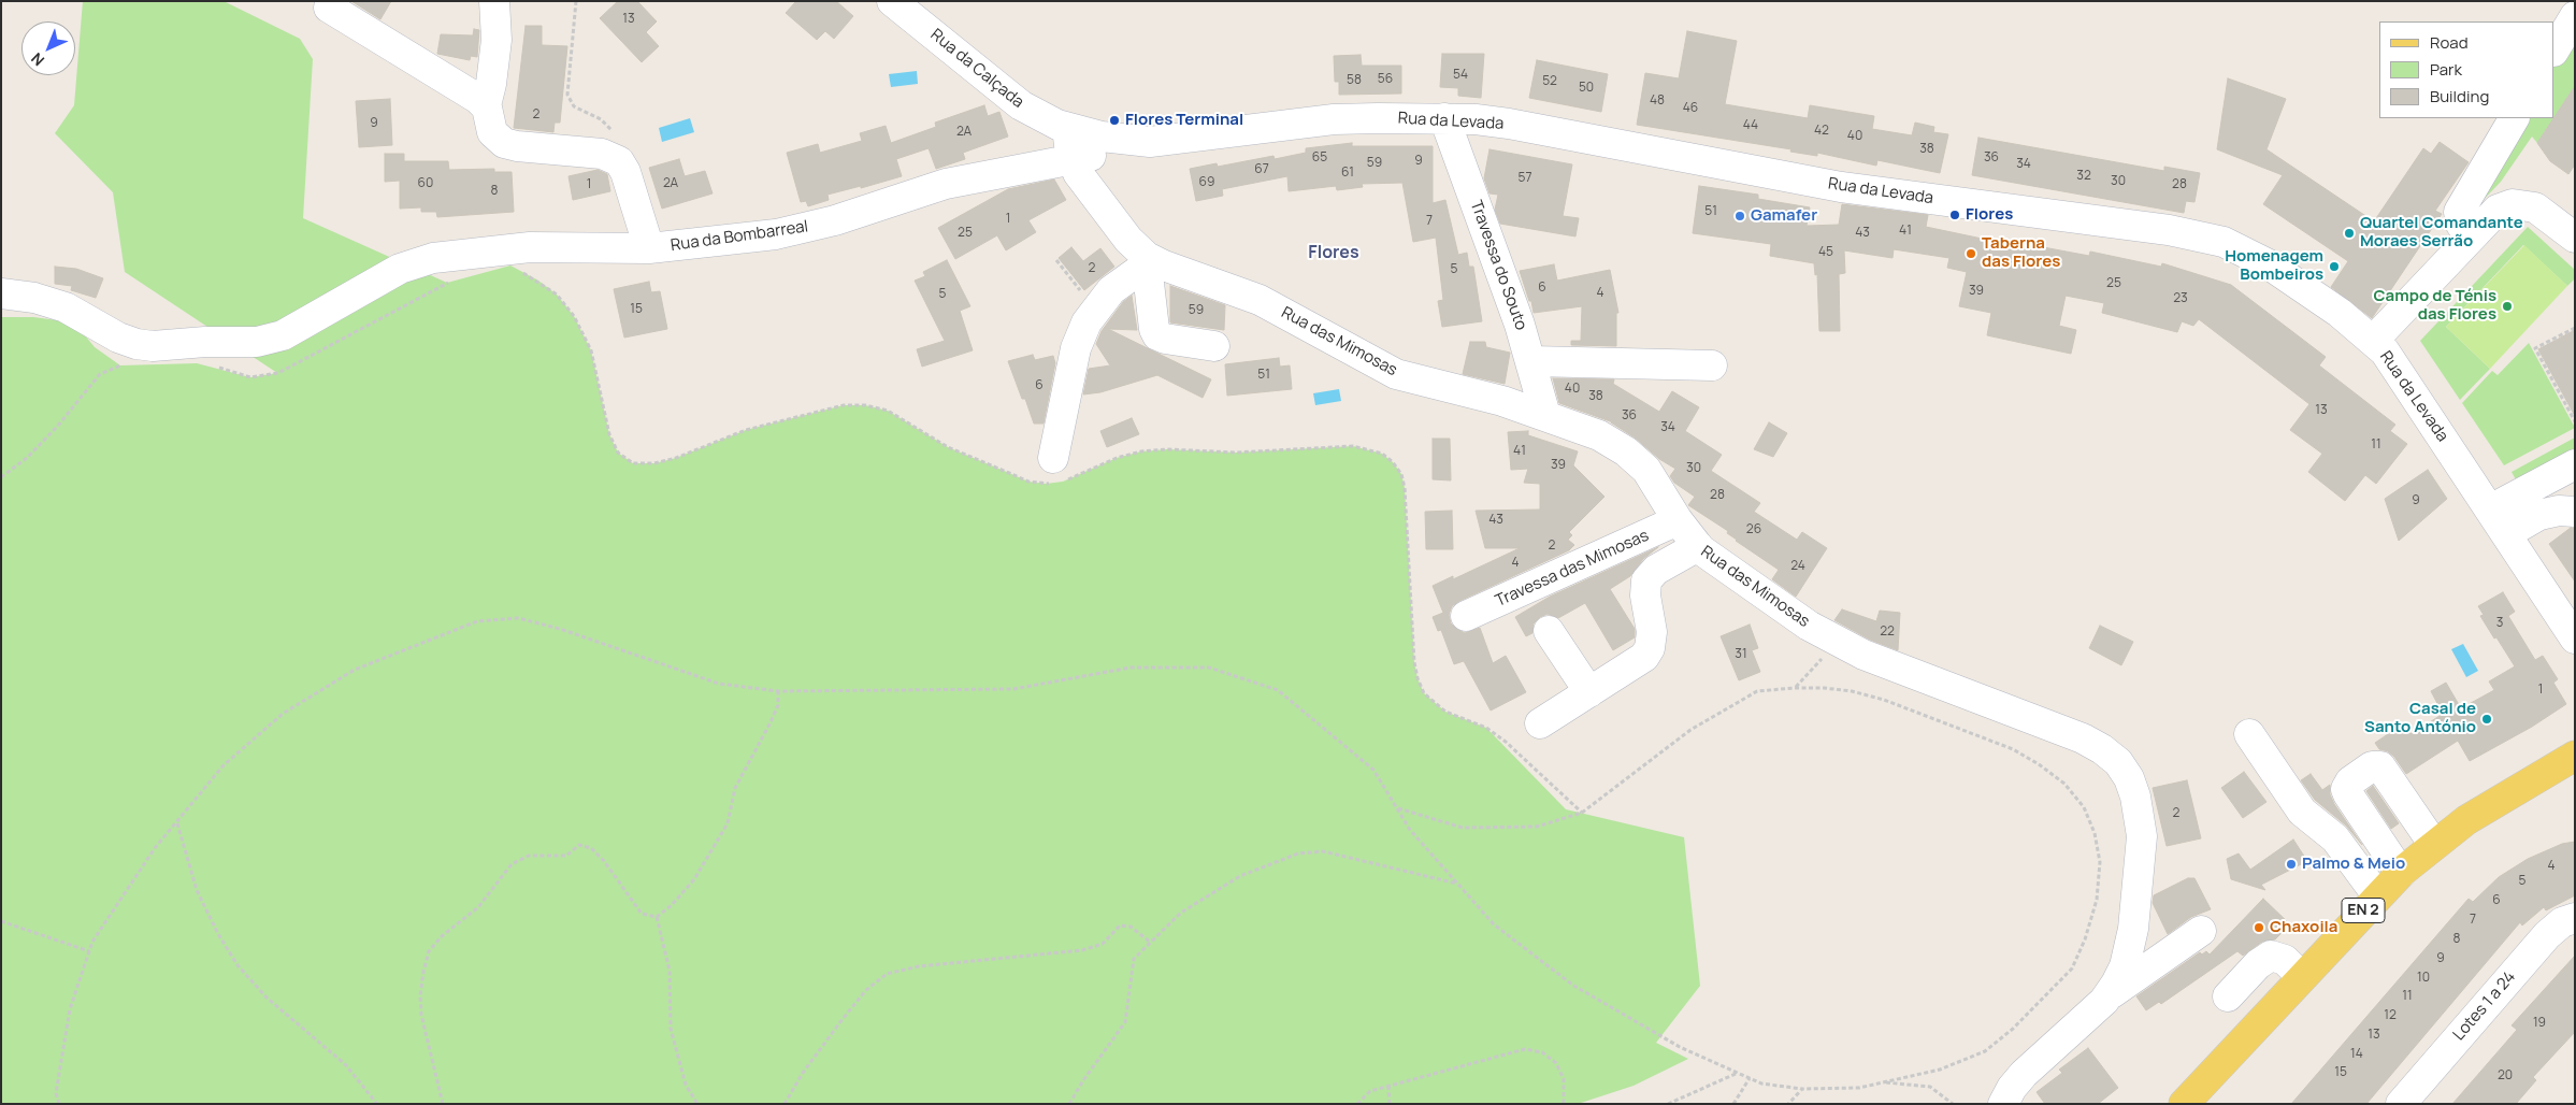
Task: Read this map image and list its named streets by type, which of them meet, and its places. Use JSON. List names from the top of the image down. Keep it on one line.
{"streets":{"main road":["EN 2"],"street":["Rua da Calçada","Rua da Levada","Rua da Bombarreal","Travessa do Souto","Rua das Mimosas","Travessa das Mimosas","Lotes 1 a 24"]},"crossings":[["Rua da Calçada","Rua da Levada"],["Rua da Calçada","Rua das Mimosas"],["Rua da Levada","Rua da Bombarreal"],["Rua da Levada","Travessa do Souto"],["Rua da Levada","Rua das Mimosas"],["Rua da Bombarreal","Rua das Mimosas"],["Travessa do Souto","Rua das Mimosas"],["Rua das Mimosas","Travessa das Mimosas"]],"districts":["Flores"],"places":["Flores Terminal","Flores","Gamafer","Quartel Comandante Moraes Serrão","Taberna das Flores","Homenagem Bombeiros","Campo de Ténis das Flores","Casal de Santo António","Palmo & Meio","Chaxoila"],"house_numbers":["13","54","56","58","52","50","48","46","2","9","44","42","2A","40","38","65","36","9","59","34","67","61","32","57","30","69","60","2A","1","28","8","51","1","7","41","25","43","45","2","5","25","6","39","4","5","23","15","59","51","6","40","38","13","36","34","11","41","39","30","28","9","43","26","2","4","24","3","22","31","1","2","4","5","6","7","8","9","10","11","12","19","13","14","15","20"],"legend":["Road","Park","Building"],"north":"bottom left"}
